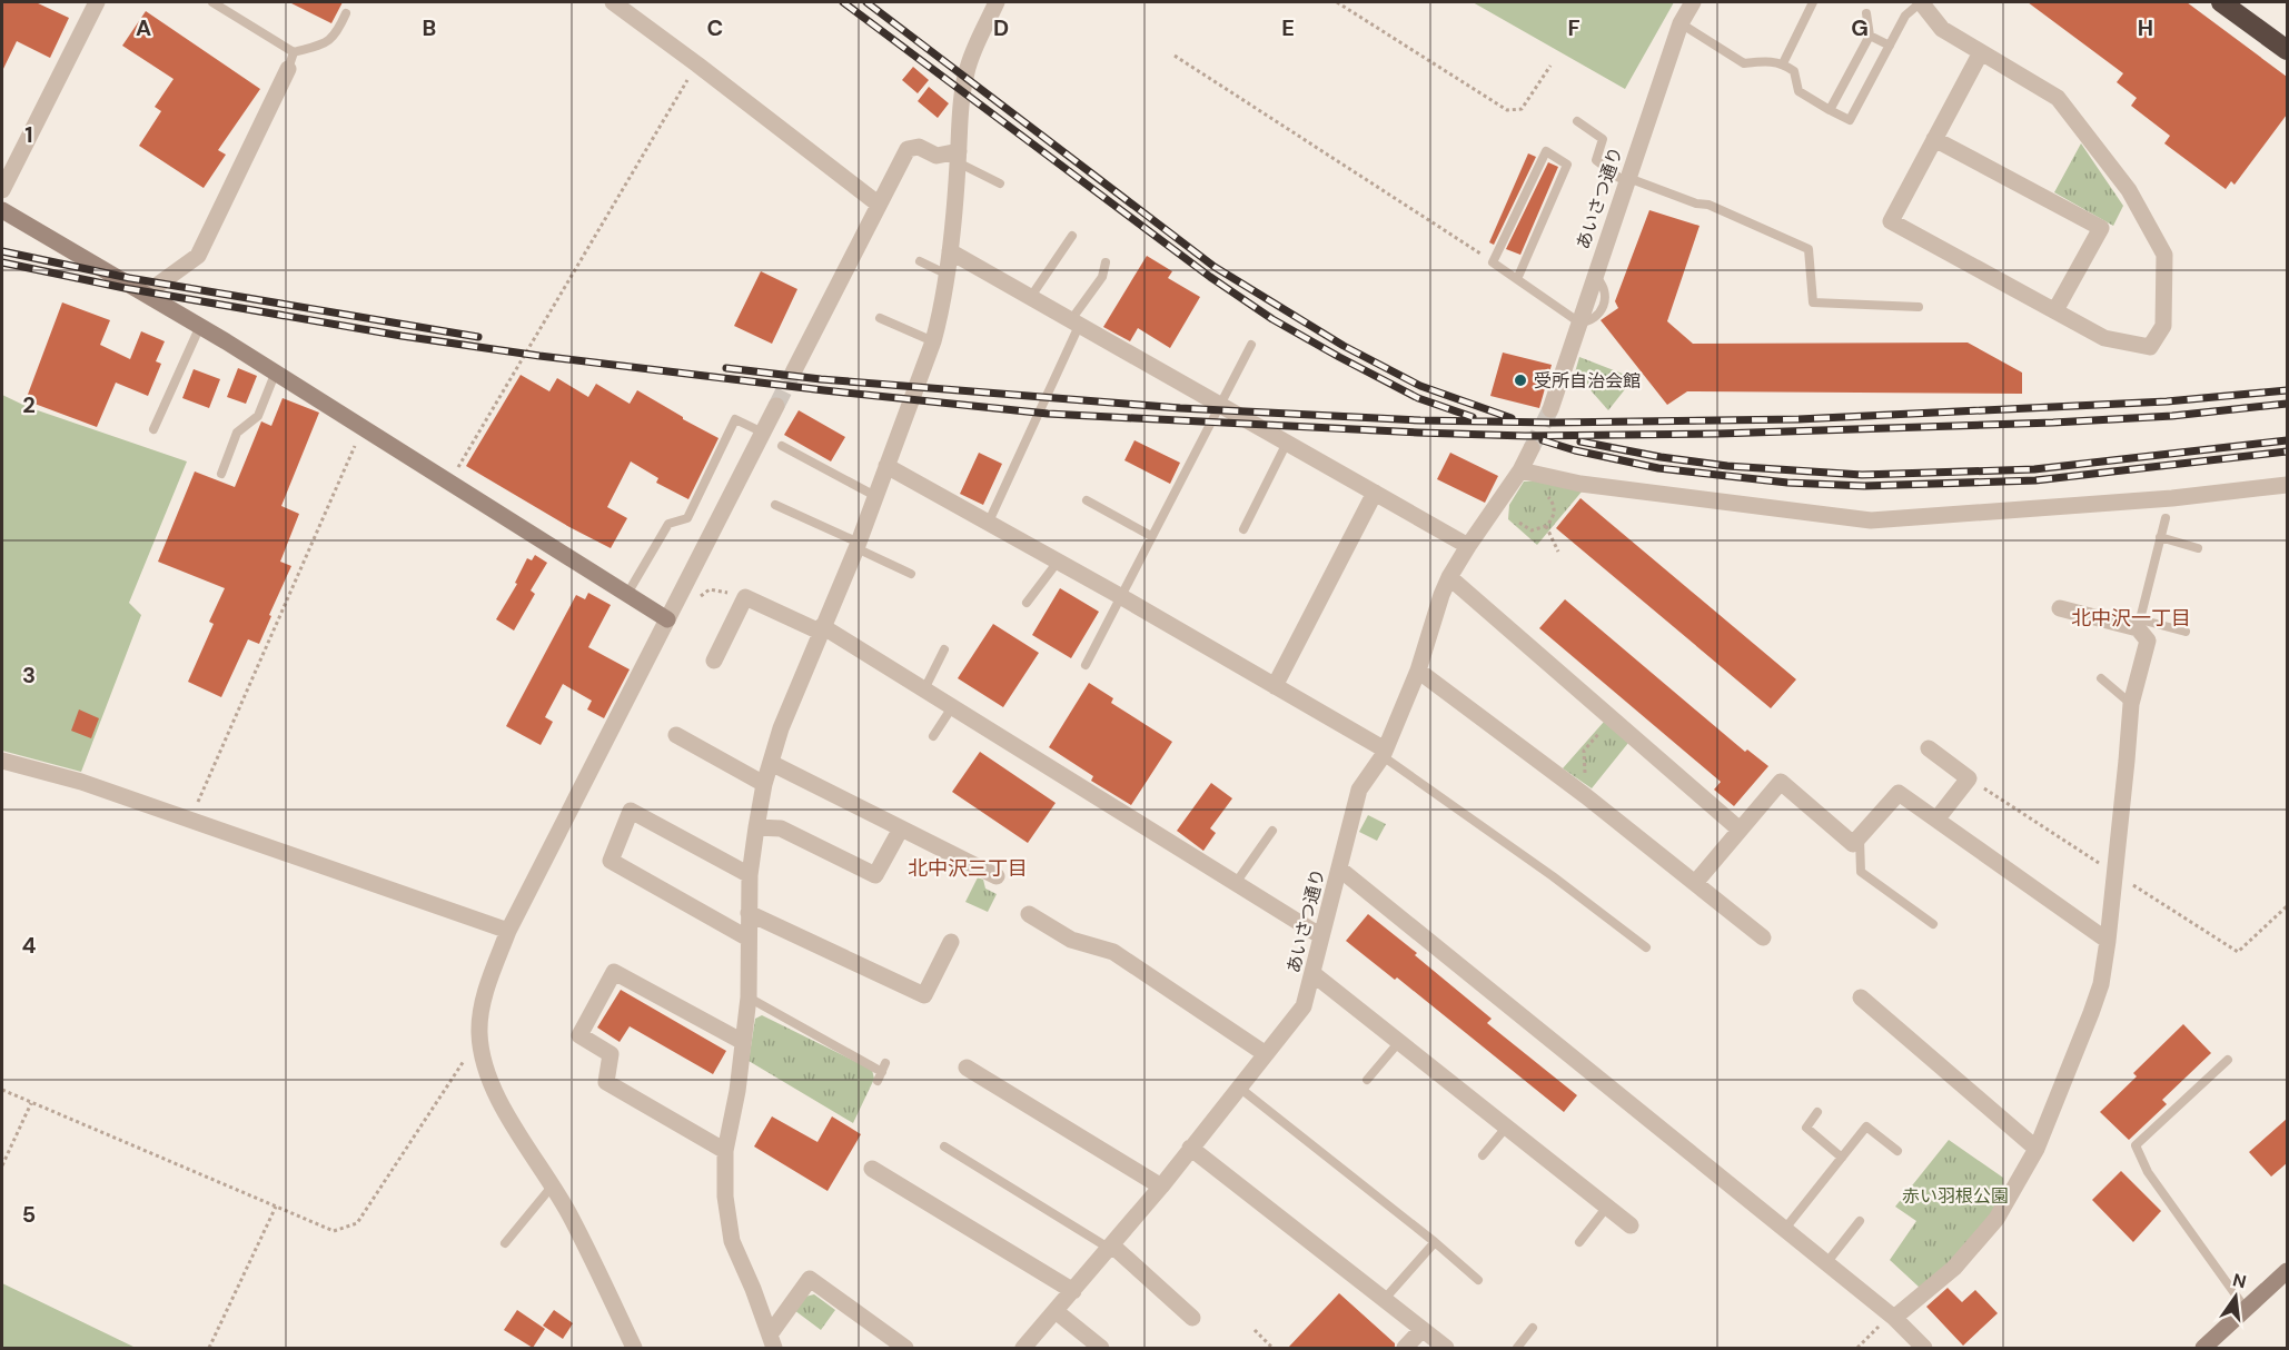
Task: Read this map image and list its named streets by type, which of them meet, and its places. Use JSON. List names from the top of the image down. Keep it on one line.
{"streets":{"street":["あいさつ通り"]},"districts":["北中沢一丁目","北中沢三丁目"],"parks":["赤い羽根公園"],"places":["受所自治会館"],"north":"top","grid":{"columns":["A","B","C","D","E","F","G","H"],"rows":["1","2","3","4","5"]}}
